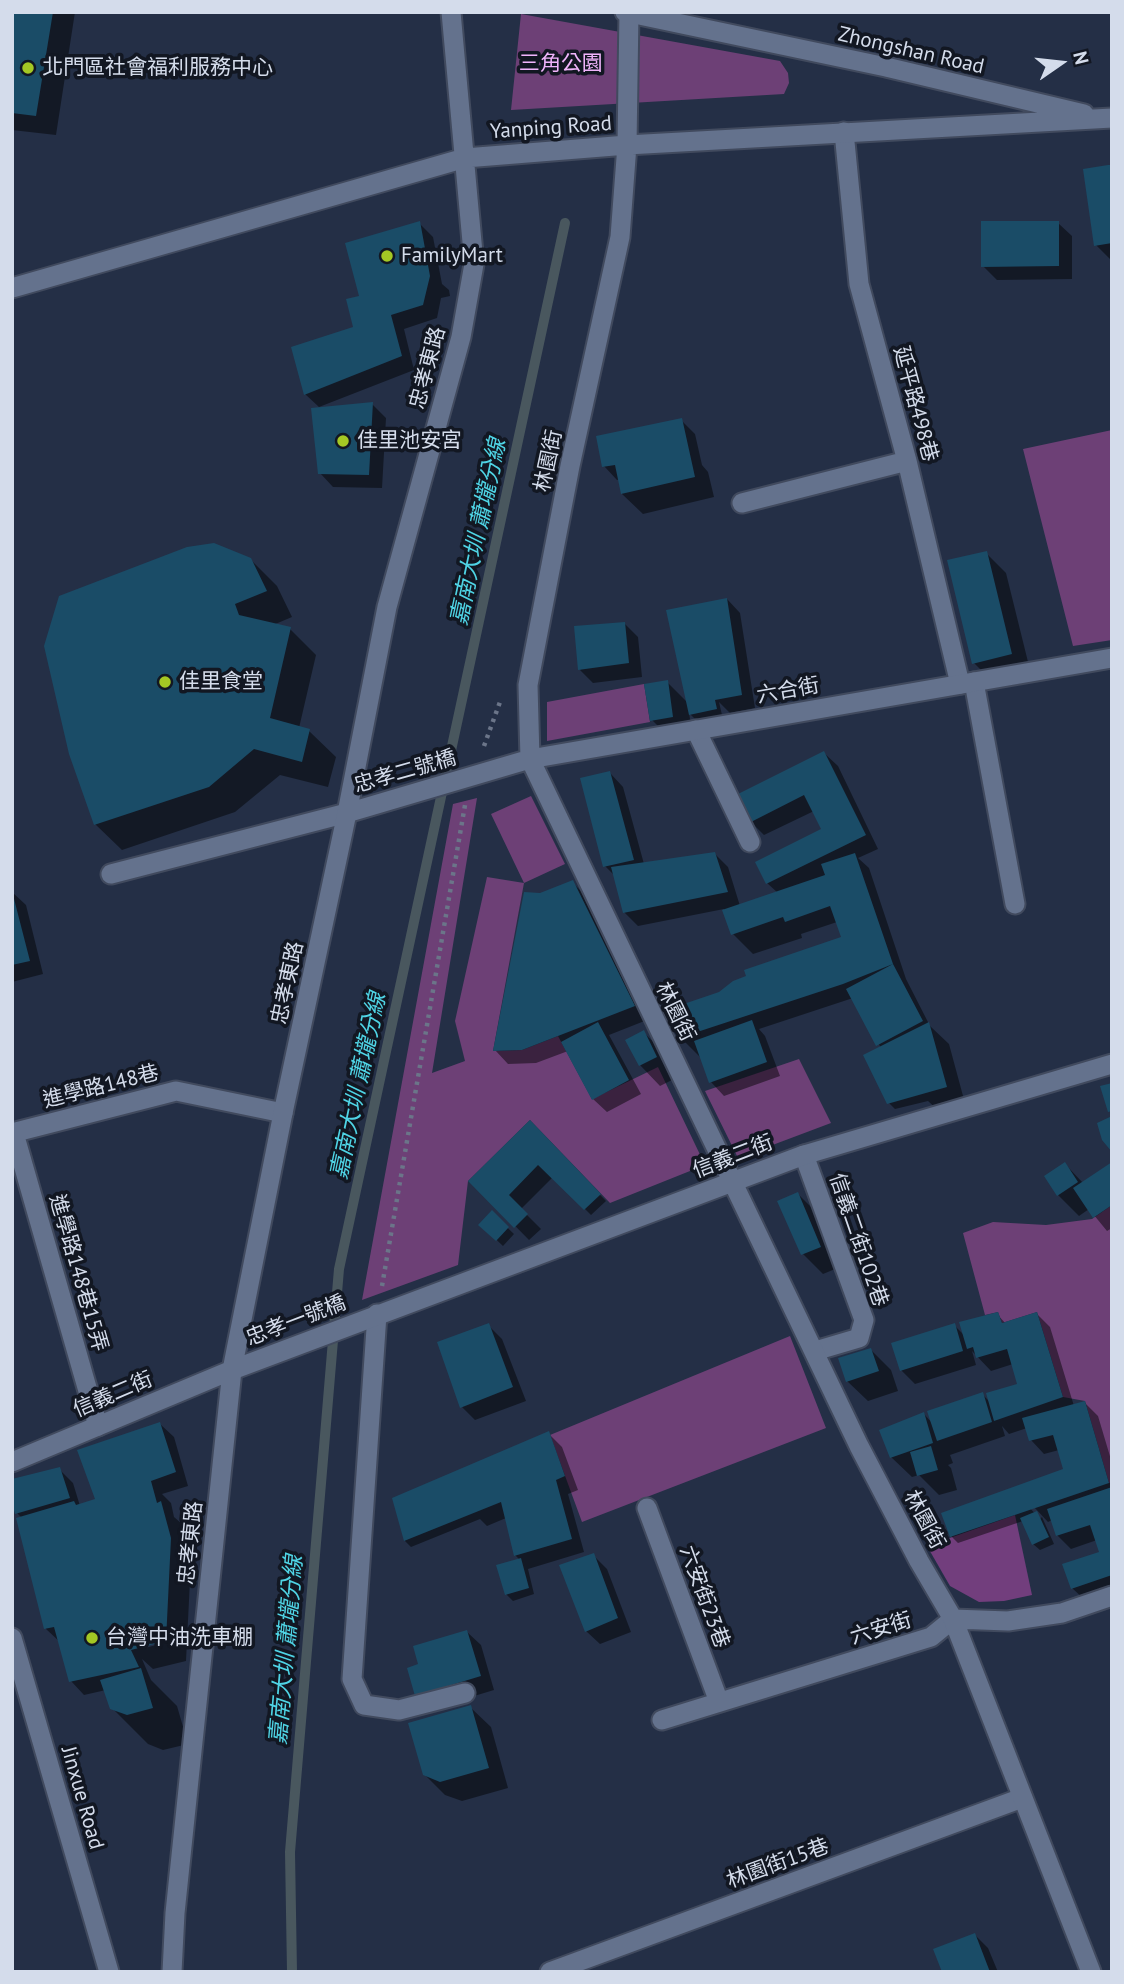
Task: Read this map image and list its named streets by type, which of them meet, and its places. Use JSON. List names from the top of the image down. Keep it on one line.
{"streets":{"street":["Zhongshan Road","Yanping Road","忠孝東路","延平路498巷","林園街","六合街","忠孝二號橋","進學路148巷","信義二街","信義二街102巷","進學路148巷15弄","忠孝一號橋","六安街23巷","六安街","Jinxue Road","林園街15巷"]},"crossings":[["Zhongshan Road","Yanping Road"],["Zhongshan Road","林園街"],["Yanping Road","忠孝東路"],["Yanping Road","延平路498巷"],["Yanping Road","林園街"],["忠孝東路","忠孝二號橋"],["忠孝東路","進學路148巷"],["忠孝東路","信義二街"],["忠孝東路","忠孝一號橋"],["延平路498巷","六合街"],["林園街","六合街"],["林園街","信義二街"],["林園街","信義二街102巷"],["林園街","六安街"],["林園街","林園街15巷"],["六合街","忠孝二號橋"],["進學路148巷","進學路148巷15弄"],["信義二街","信義二街102巷"],["信義二街","進學路148巷15弄"],["信義二街","忠孝一號橋"],["六安街23巷","六安街"]],"water":["嘉南大圳 蕭壠分線"],"parks":["三角公園"],"places":["北門區社會福利服務中心","FamilyMart","佳里池安宮","佳里食堂","台灣中油洗車棚"],"north":"right"}
